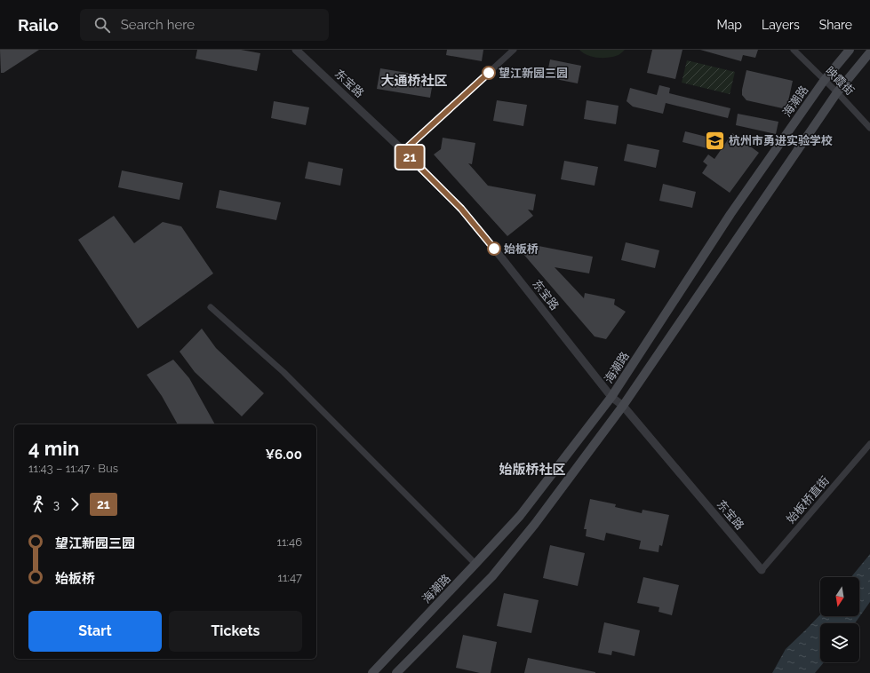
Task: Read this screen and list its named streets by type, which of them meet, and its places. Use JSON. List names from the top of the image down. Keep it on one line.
{"streets":{"main road":["海潮路"],"street":["映霞街","东宝路","始板桥直街"]},"crossings":[["映霞街","海潮路"],["东宝路","海潮路"],["东宝路","始板桥直街"]],"districts":["大通桥社区","始版桥社区"],"places":{"other":["望江新园三园","始板桥"],"school or university":["杭州市勇进实验学校"]},"lines":["bus line 21"],"north":"bottom","page":{"header":"Railo","search":"Search here","nav":["Map","Layers","Share"],"on_map":"21","heading":["4 min","11:43 – 11:47 · Bus","¥6.00"],"legs":["3","21"],"list":[{"name":"望江新园三园","value":"11:46"},{"name":"始板桥","value":"11:47"}],"buttons":["Start","Tickets"]}}
